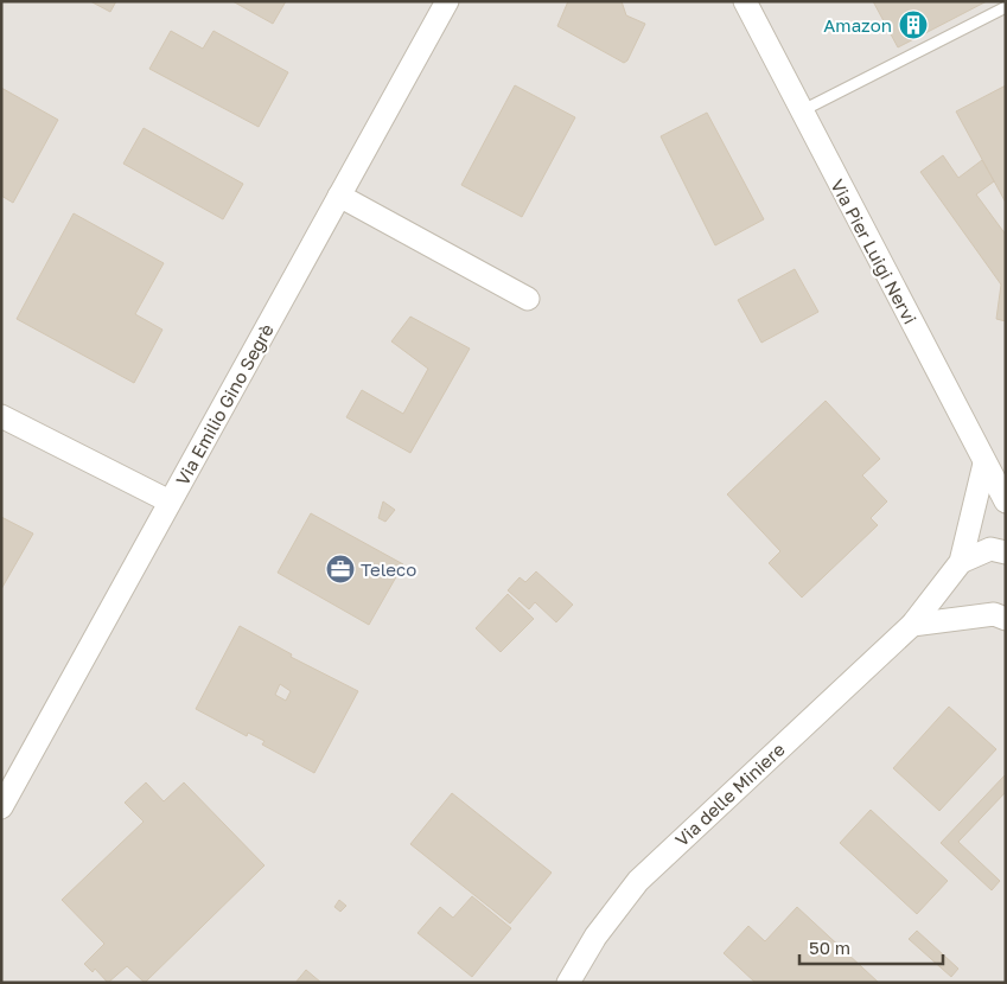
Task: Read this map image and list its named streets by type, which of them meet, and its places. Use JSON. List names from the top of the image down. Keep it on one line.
{"streets":{"street":["Via Pier Luigi Nervi","Via Emilio Gino Segrè","Via delle Miniere"]},"crossings":[["Via Pier Luigi Nervi","Via delle Miniere"]],"places":{"building":["Amazon"],"office":["Teleco"]},"scale_bar":"50 m"}
